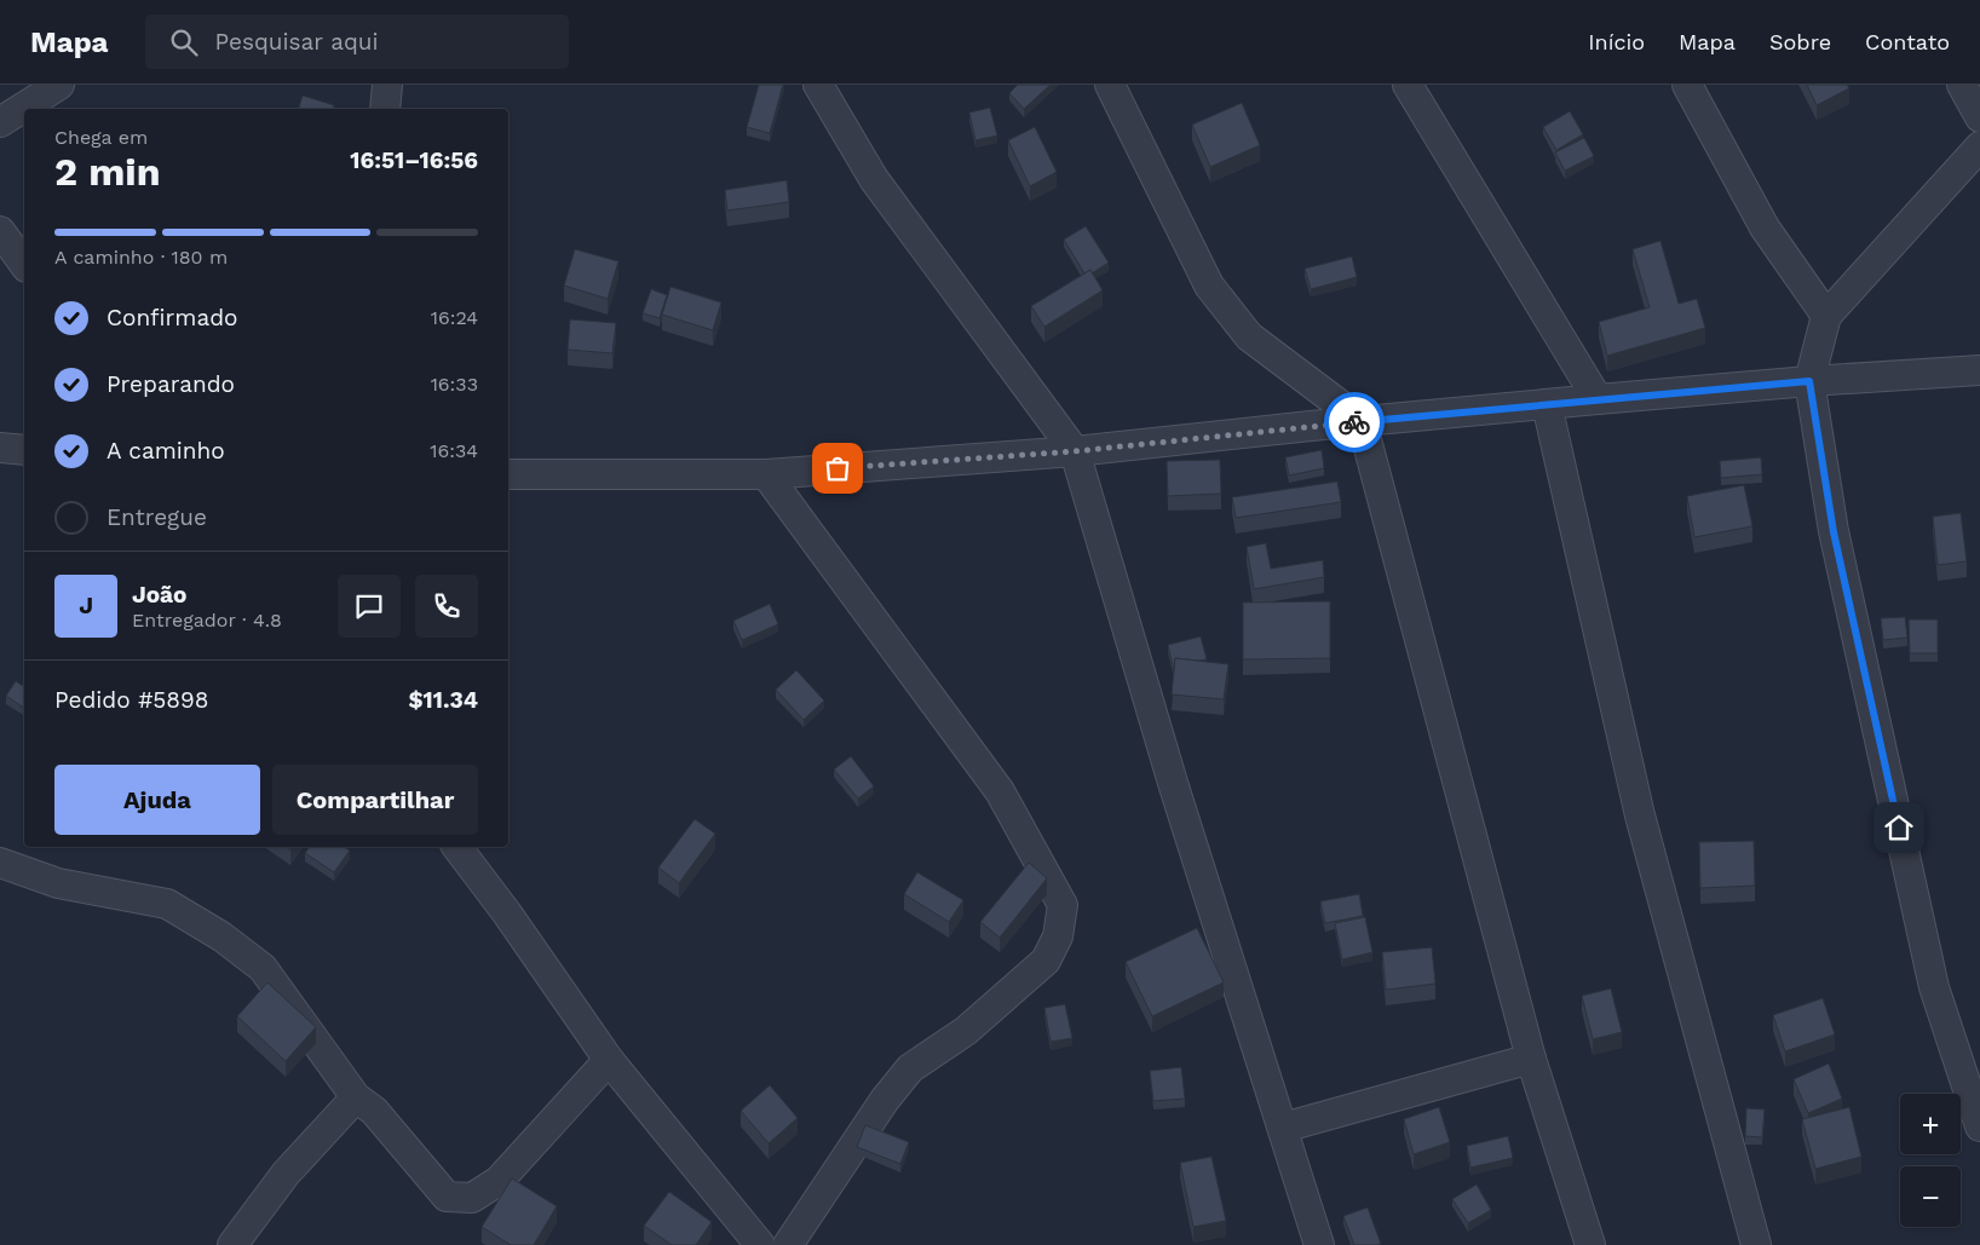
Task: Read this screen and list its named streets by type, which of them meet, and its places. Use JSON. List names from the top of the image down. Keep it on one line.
{"page":{"header":"Mapa","search":"Pesquisar aqui","nav":["Início","Mapa","Sobre","Contato"],"heading":["2 min","Chega em","16:51–16:56"],"panel":["João","Entregador · 4.8","Pedido #5898","$11.34"],"bar":"A caminho · 180 m","list":[["Confirmado","16:24"],["Preparando","16:33"],["A caminho","16:34"],"Entregue"],"round":"J","buttons":["Ajuda","Compartilhar"],"map_buttons":["+","−"]}}
